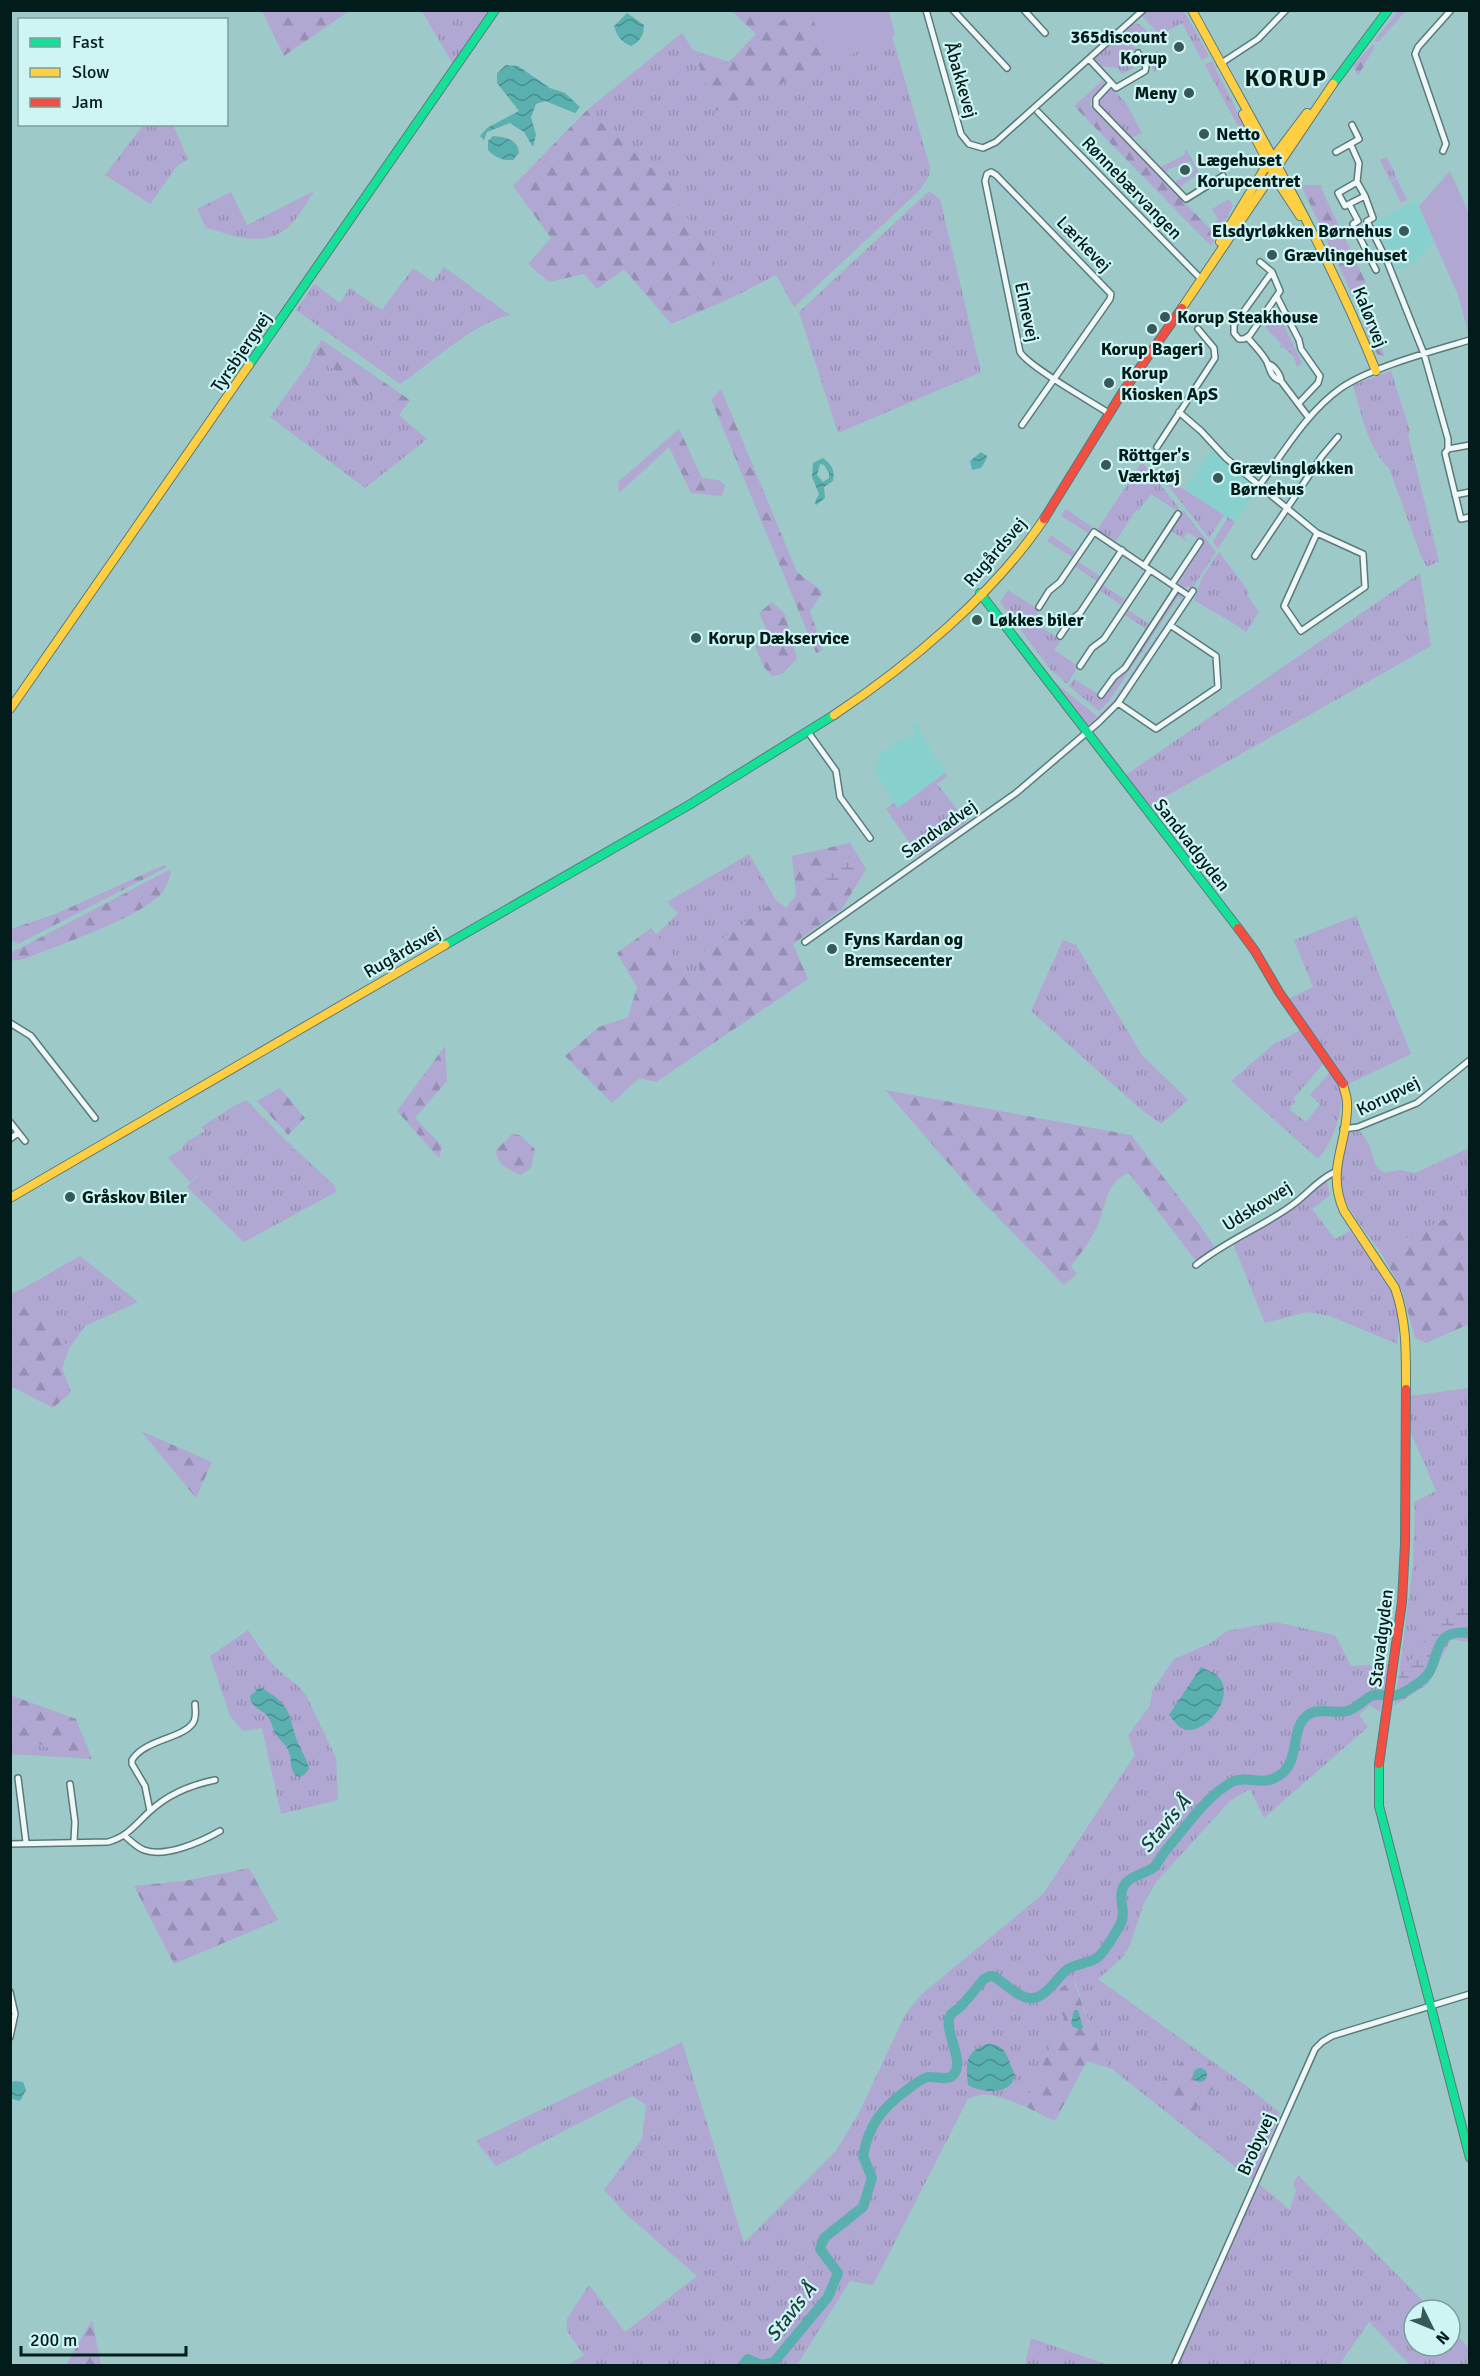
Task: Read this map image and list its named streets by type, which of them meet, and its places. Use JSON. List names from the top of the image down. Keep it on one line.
{"streets":{"street":["Åbakkevej","Rønnebærvangen","Lærkevej","Elmevej","Kalørvej","Tyrsbjergvej","Rugårdsvej","Sandvadvej","Sandvadgyden","Korupvej","Udskovvej","Stavadgyden","Brobyvej"]},"crossings":[["Rønnebærvangen","Rugårdsvej"],["Lærkevej","Elmevej"],["Elmevej","Rugårdsvej"],["Kalørvej","Rugårdsvej"],["Rugårdsvej","Sandvadgyden"],["Sandvadvej","Sandvadgyden"],["Sandvadgyden","Korupvej"],["Sandvadgyden","Stavadgyden"],["Korupvej","Stavadgyden"],["Udskovvej","Stavadgyden"],["Stavadgyden","Brobyvej"]],"districts":["KORUP"],"water":["Stavis Å"],"places":["365discount Korup","Meny","Netto","Lægehuset Korupcentret","Elsdyrløkken Børnehus","Grævlingehuset","Korup Steakhouse","Korup Bageri","Korup Kiosken ApS","Röttger's Værktøj","Grævlingløkken Børnehus","Løkkes biler","Korup Dækservice","Fyns Kardan og Bremsecenter","Gråskov Biler"],"legend":["Fast","Slow","Jam"],"scale_bar":"200 m","north":"bottom right"}
